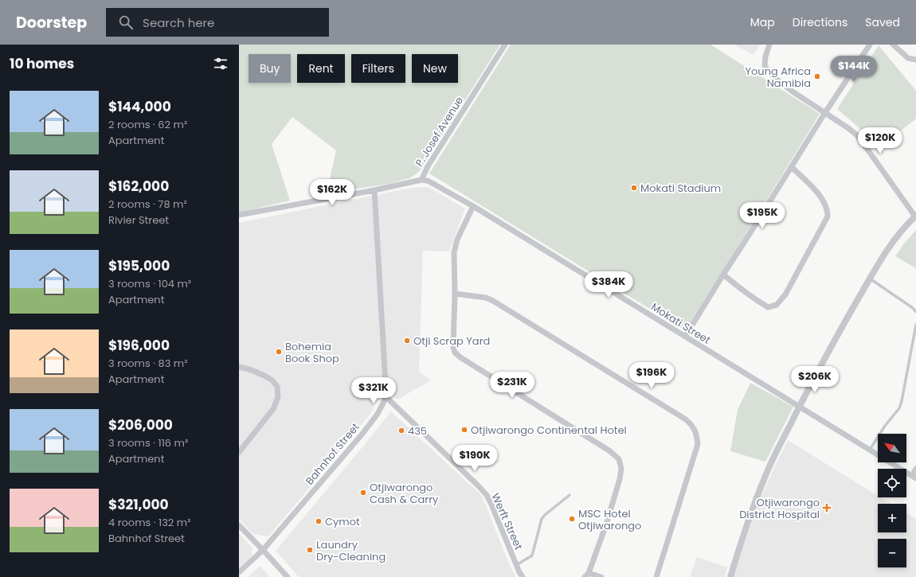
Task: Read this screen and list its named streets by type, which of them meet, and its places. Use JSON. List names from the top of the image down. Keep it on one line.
{"streets":{"street":["P. Josef Avenue","Mokati Street","Bahnhof Street","Werft Street"]},"crossings":[["P. Josef Avenue","Mokati Street"],["Bahnhof Street","Werft Street"]],"places":{"other":["Young Africa Namibia","Mokati Stadium","Otji Scrap Yard","Bohemia Book Shop","Otjiwarongo Continental Hotel","435","Otjiwarongo Cash & Carry","MSC Hotel Otjiwarongo","Cymot","Laundry Dry-Cleaning"],"health":["Otjiwarongo District Hospital"]},"north":"top left","page":{"header":"Doorstep","search":"Search here","nav":["Map","Directions","Saved"],"heading":"10 homes","chip":["Buy","Rent","Filters","New"],"price":["$144K","$120K","$162K","$195K","$384K","$196K","$206K","$231K","$321K","$190K"],"list":[{"name":"$144,000","note":"2 rooms · 62 m² · Apartment"},{"name":"$162,000","note":"2 rooms · 78 m² · Rivier Street"},{"name":"$195,000","note":"3 rooms · 104 m² · Apartment"},{"name":"$196,000","note":"3 rooms · 83 m² · Apartment"},{"name":"$206,000","note":"3 rooms · 116 m² · Apartment"},{"name":"$321,000","note":"4 rooms · 132 m² · Bahnhof Street"}],"map_buttons":["+","−"]}}
